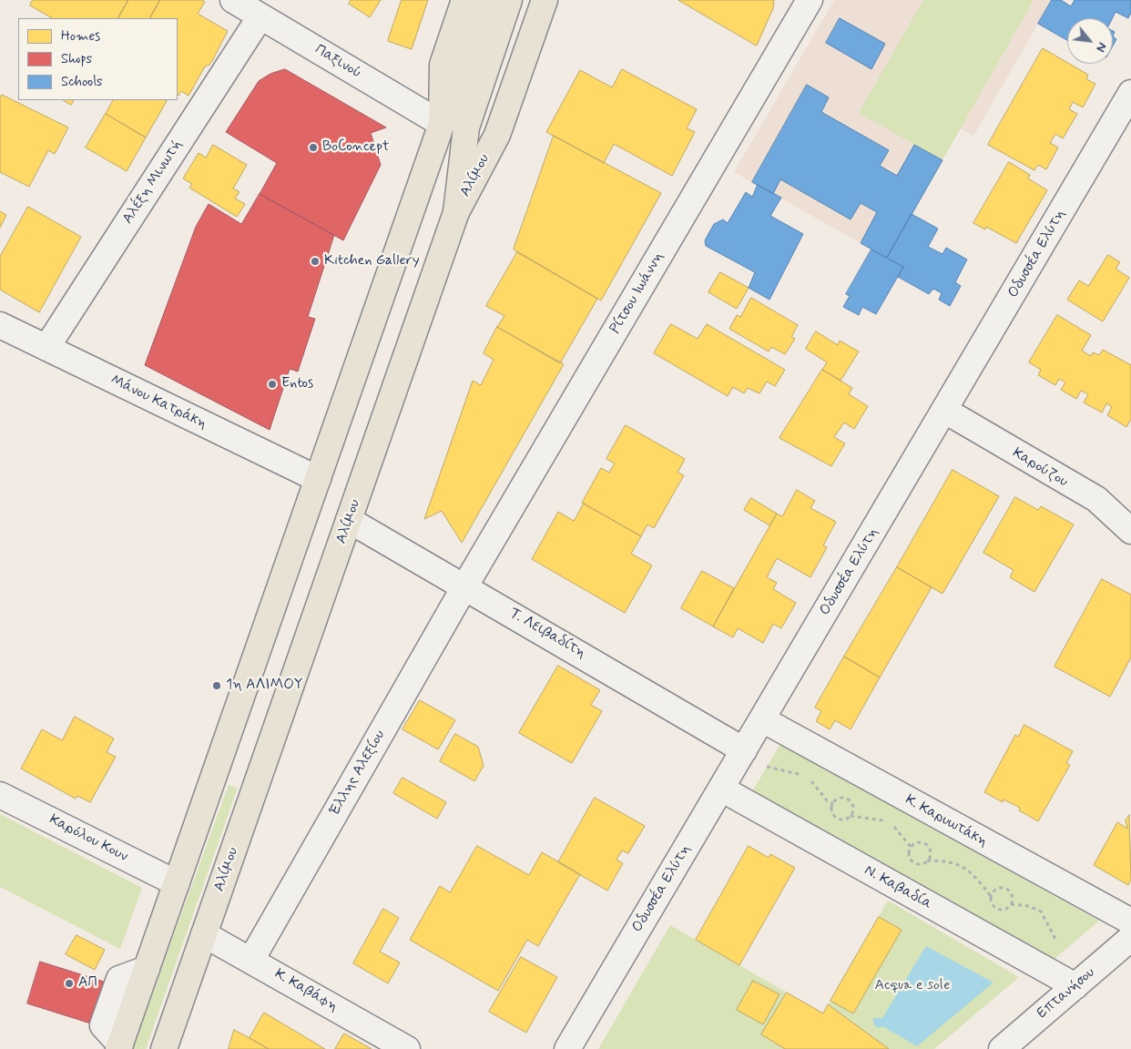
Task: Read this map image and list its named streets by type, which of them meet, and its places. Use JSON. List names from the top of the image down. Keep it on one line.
{"streets":{"main road":["Αλίμου"],"street":["Παξινού","Αλέξη Μινωτή","Οδυσσέα Ελύτη","Ρίτσου Ιωάννη","Μάνου Κατράκη","Καρούζου","Τ. Λειβαδίτη","Έλλης Αλεξίου","Κ. Καρυωτάκη","Καρόλου Κουν","Ν. Καβαδία","Κ. Καβάφη","Επτανήσου"]},"crossings":[["Παξινού","Αλέξη Μινωτή"],["Αλίμου","Τ. Λειβαδίτη"],["Αλίμου","Κ. Καβάφη"],["Αλέξη Μινωτή","Μάνου Κατράκη"],["Οδυσσέα Ελύτη","Καρούζου"],["Οδυσσέα Ελύτη","Τ. Λειβαδίτη"],["Οδυσσέα Ελύτη","Κ. Καρυωτάκη"],["Οδυσσέα Ελύτη","Ν. Καβαδία"],["Ρίτσου Ιωάννη","Τ. Λειβαδίτη"],["Ρίτσου Ιωάννη","Έλλης Αλεξίου"],["Τ. Λειβαδίτη","Έλλης Αλεξίου"],["Έλλης Αλεξίου","Κ. Καβάφη"],["Ν. Καβαδία","Επτανήσου"]],"parks":["Acqua e sole"],"places":["BoConcept","Kitchen Gallery","Entos","1η ΑΛΙΜΟΥ","ΑΠ"],"legend":["Homes","Shops","Schools"],"north":"bottom right"}
